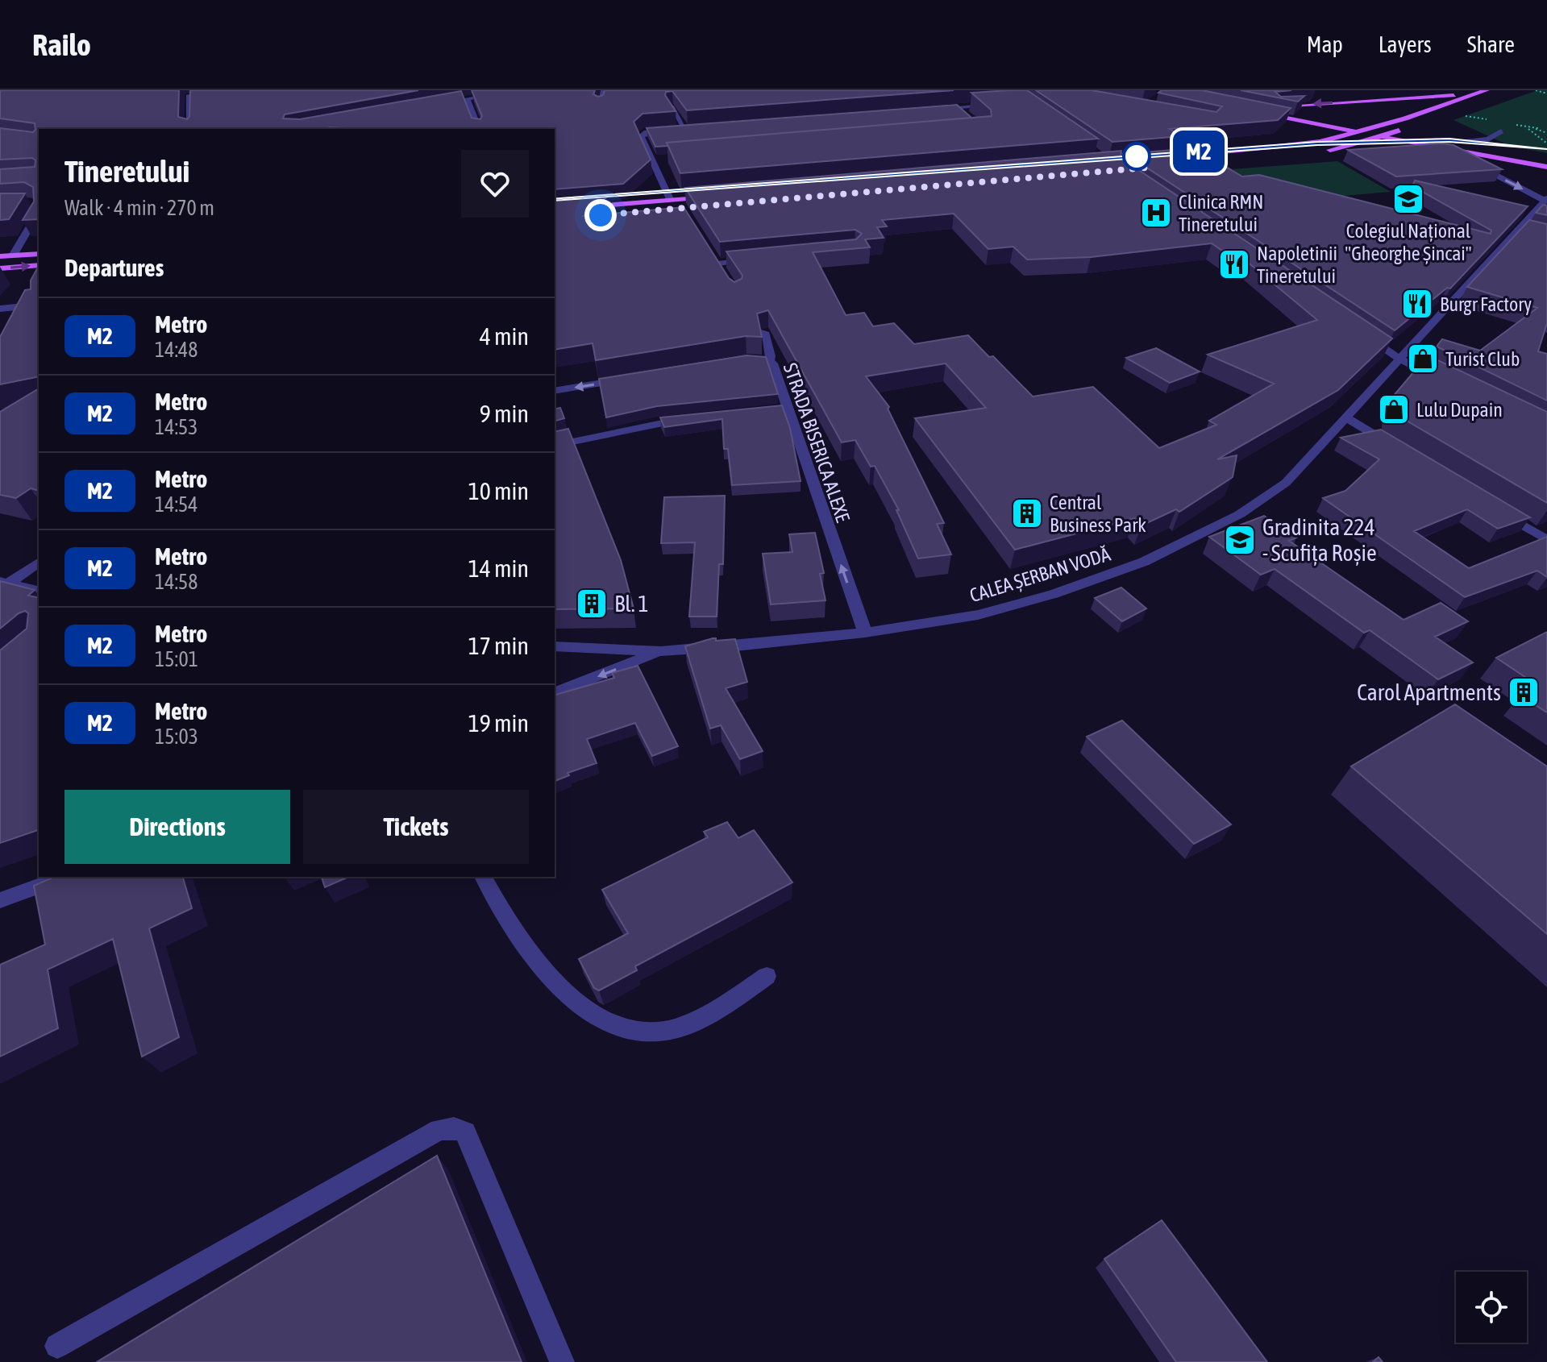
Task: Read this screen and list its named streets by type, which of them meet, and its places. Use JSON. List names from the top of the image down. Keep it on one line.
{"streets":{"street":["STRADA BISERICA ALEXE","CALEA ȘERBAN VODĂ"]},"crossings":[["STRADA BISERICA ALEXE","CALEA ȘERBAN VODĂ"]],"one_way":["STRADA BISERICA ALEXE"],"places":{"school or university":["Colegiul Național \"Gheorghe Șincai\"","Gradinita 224 - Scufița Roșie"],"hospital":["Clinica RMN Tineretului"],"restaurant":["Napoletinii Tineretului","Burgr Factory"],"shop":["Turist Club","Lulu Dupain"],"building":["Central Business Park","Bl. 1","Carol Apartments"]},"lines":["metro line M2"],"page":{"header":"Railo","nav":["Map","Layers","Share"],"on_map":"M2","heading":[["Tineretului","Walk · 4 min · 270 m"],"Departures"],"list":[{"mark":"M2","name":"Metro","note":"14:48","value":"4 min"},{"mark":"M2","name":"Metro","note":"14:53","value":"9 min"},{"mark":"M2","name":"Metro","note":"14:54","value":"10 min"},{"mark":"M2","name":"Metro","note":"14:58","value":"14 min"},{"mark":"M2","name":"Metro","note":"15:01","value":"17 min"},{"mark":"M2","name":"Metro","note":"15:03","value":"19 min"}],"buttons":["Directions","Tickets"]}}
